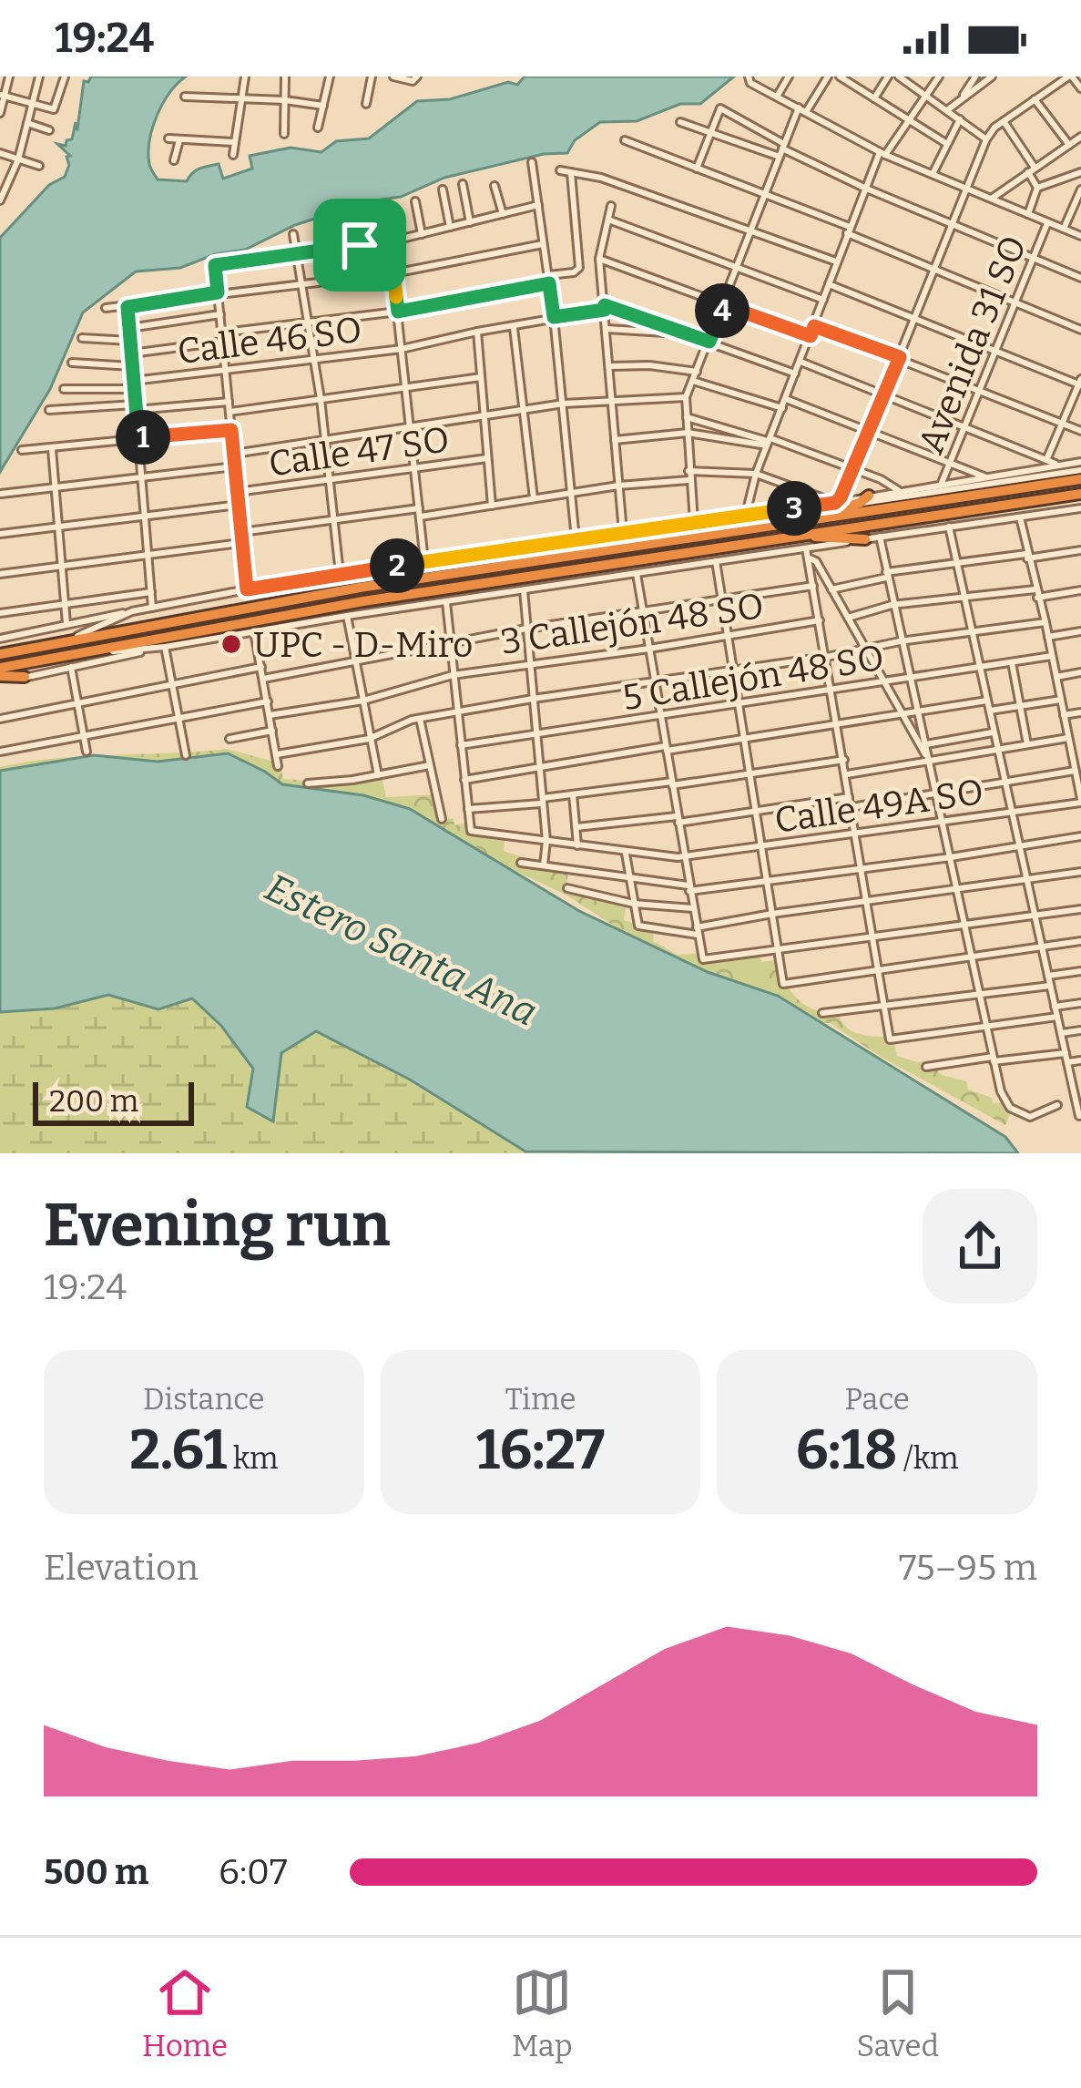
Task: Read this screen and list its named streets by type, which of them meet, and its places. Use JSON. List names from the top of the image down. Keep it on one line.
{"streets":{"street":["Calle 46 SO","Avenida 31 SO","Calle 47 SO","3 Callejón 48 SO","5 Callejón 48 SO","Calle 49A SO"]},"water":["Estero Santa Ana"],"places":["UPC - D-Miro"],"scale_bar":"200 m","page":{"status":"19:24","pins":["4","1","3","2"],"scale":"200 m","heading":["Evening run","19:24"],"stats":[["Distance","2.61 km"],["Time","16:27"],["Pace","6:18 /km"]],"chart":["Elevation","75–95 m"],"list":[{"name":"500 m","note":"6:07"}],"tabs":["Home","Map","Saved"]}}
